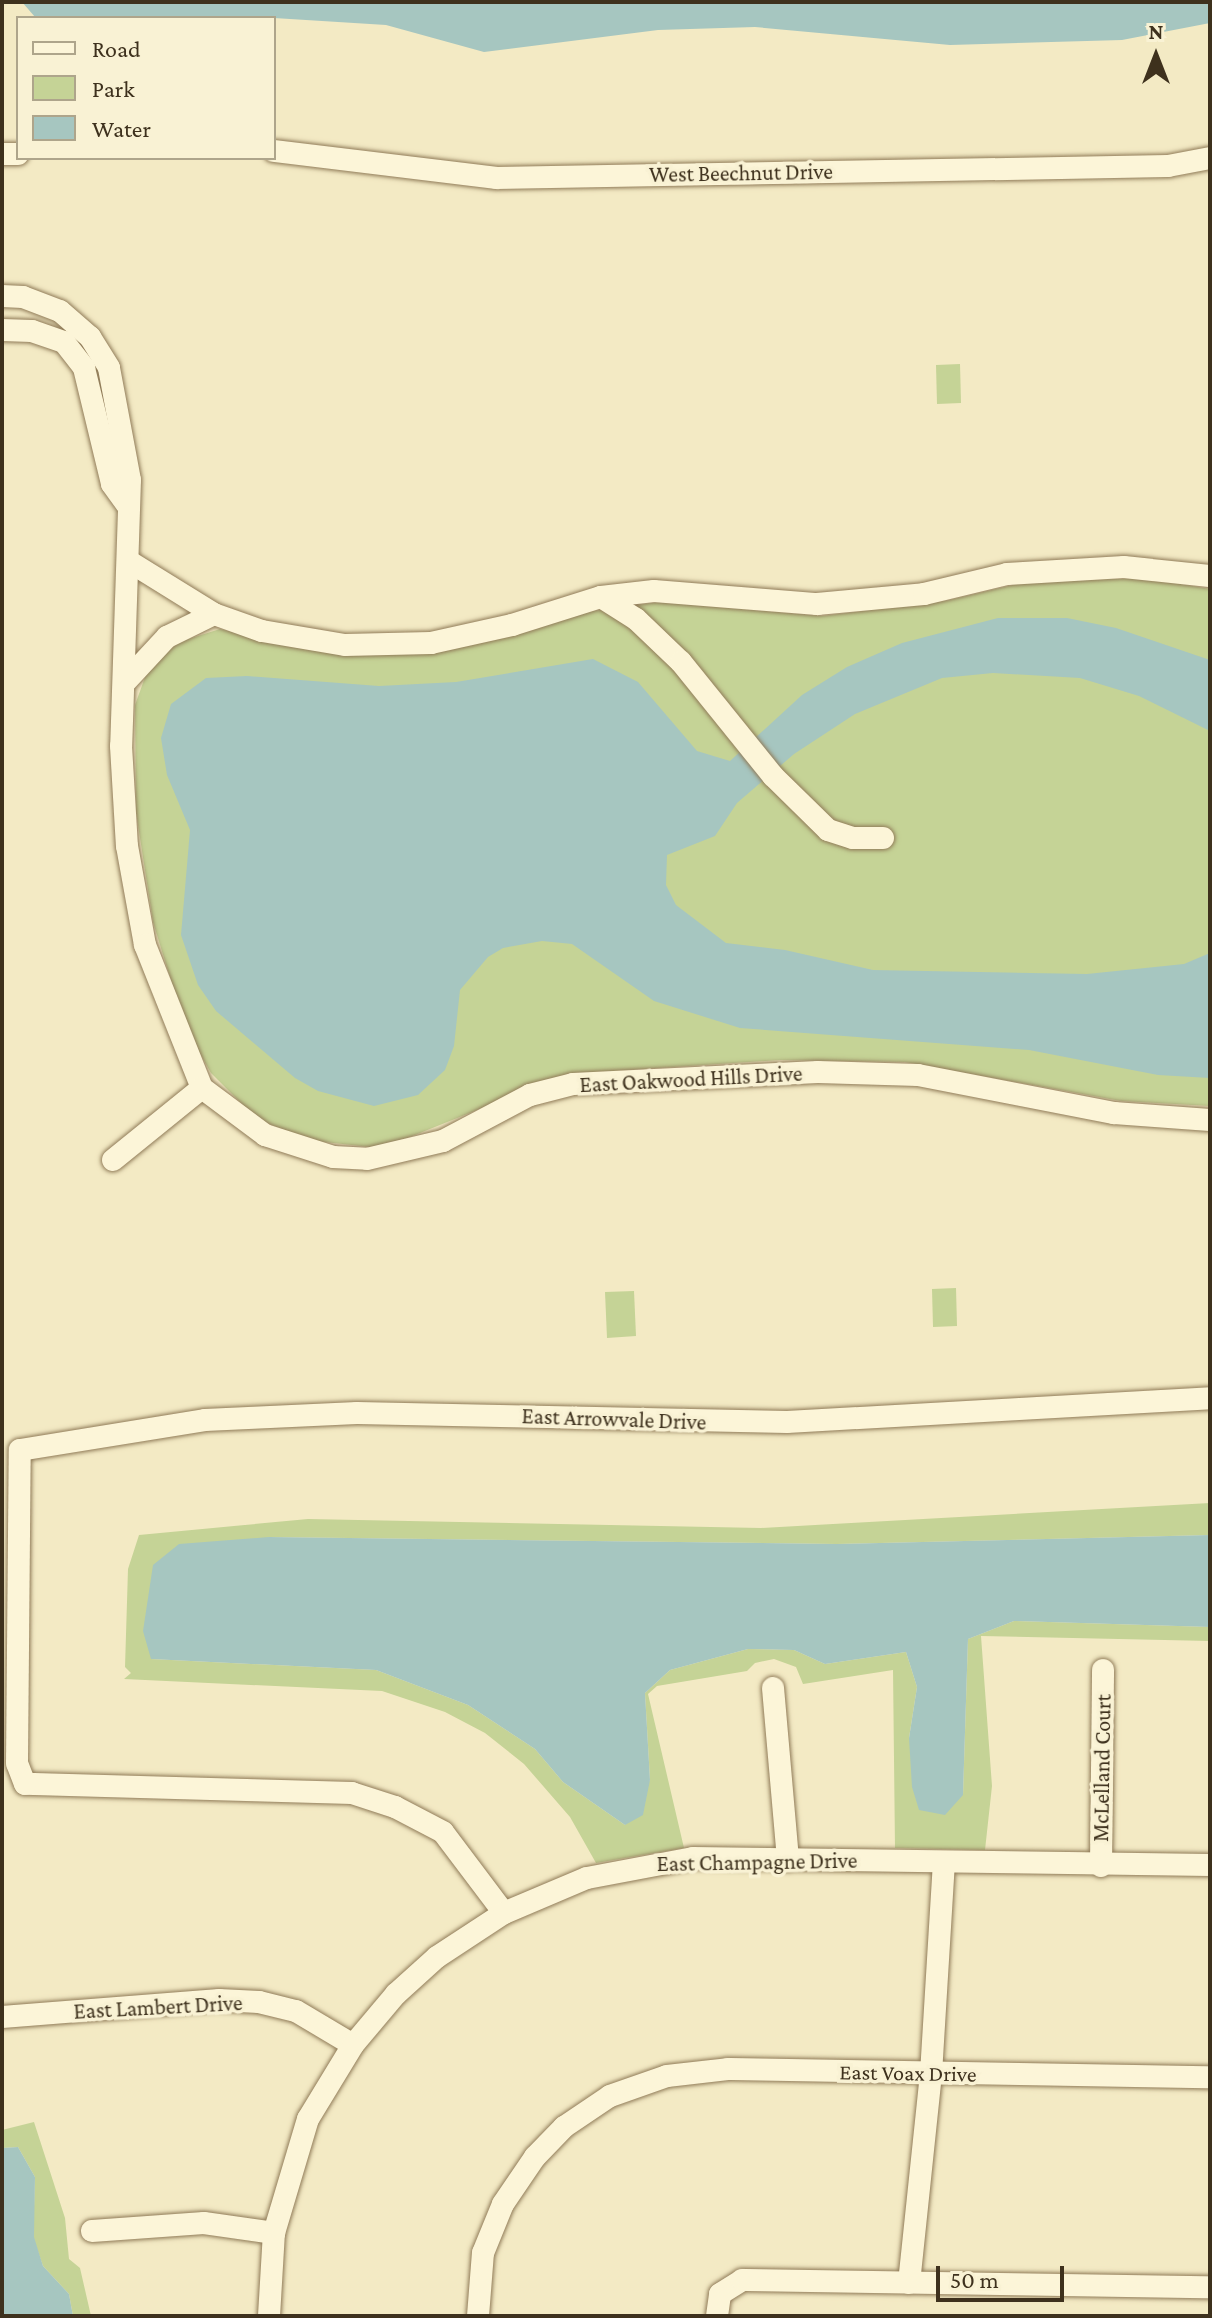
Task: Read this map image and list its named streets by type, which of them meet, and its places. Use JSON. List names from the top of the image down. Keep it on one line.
{"streets":{"street":["West Beechnut Drive","East Oakwood Hills Drive","East Arrowvale Drive","McLelland Court","East Champagne Drive","East Lambert Drive","East Voax Drive"]},"crossings":[["East Arrowvale Drive","East Champagne Drive"],["McLelland Court","East Champagne Drive"],["East Champagne Drive","East Lambert Drive"]],"legend":["Road","Park","Water"],"scale_bar":"50 m","north":"top"}
